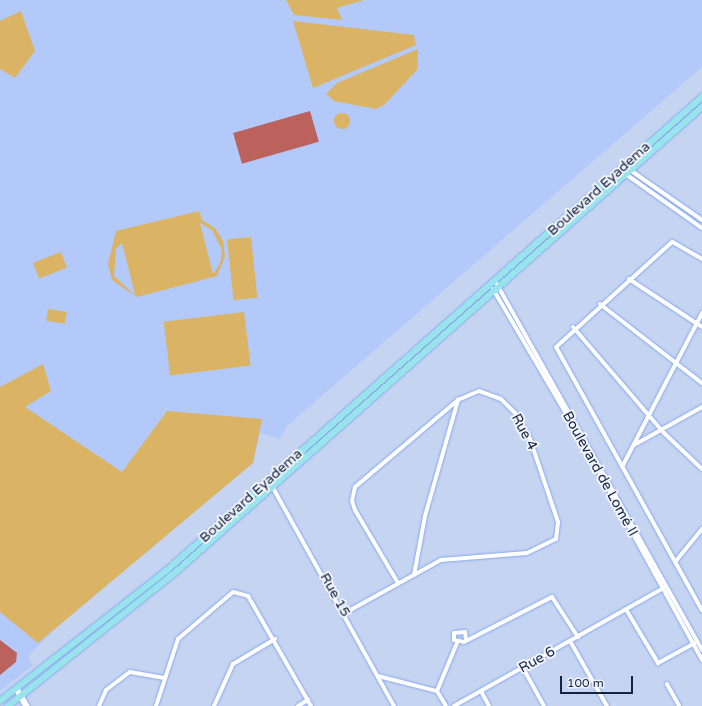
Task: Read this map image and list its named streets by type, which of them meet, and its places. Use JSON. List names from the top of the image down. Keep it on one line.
{"streets":{"highway":["Boulevard Eyadema"],"street":["Rue 4","Boulevard de Lomé II","Rue 15","Rue 6"]},"crossings":[["Boulevard Eyadema","Boulevard de Lomé II"],["Boulevard Eyadema","Rue 15"],["Rue 4","Rue 15"],["Boulevard de Lomé II","Rue 6"]],"scale_bar":"100 m"}
